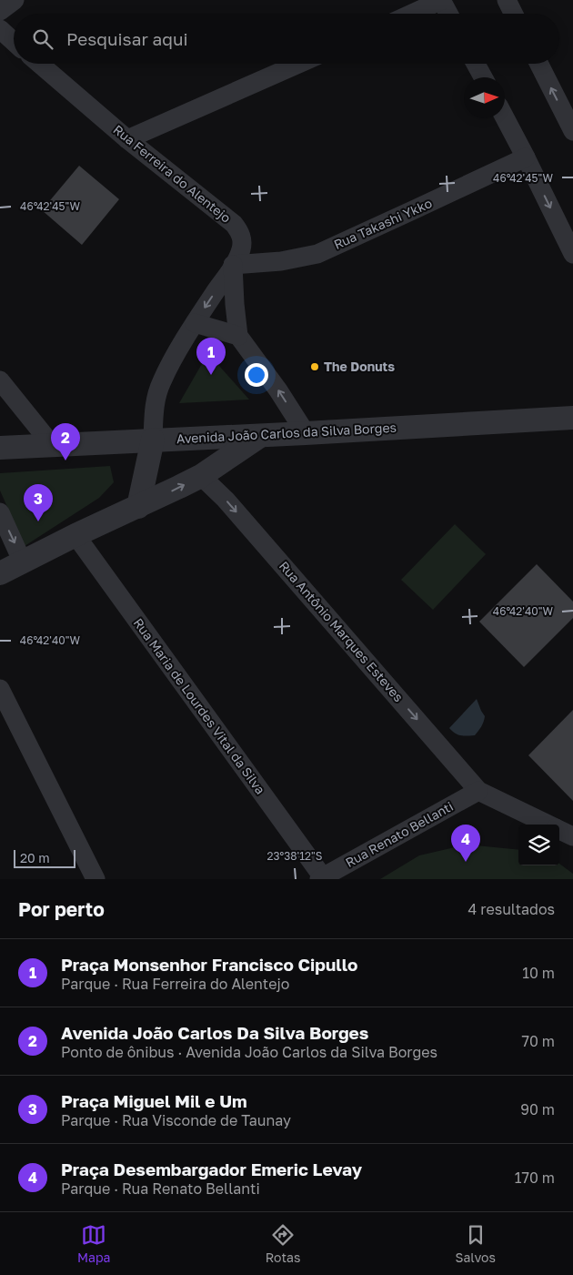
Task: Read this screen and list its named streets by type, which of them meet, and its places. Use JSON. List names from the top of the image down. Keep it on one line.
{"streets":{"street":["Rua Ferreira do Alentejo","Rua Takashi Ykko","Avenida João Carlos da Silva Borges","Rua Antônio Marques Esteves","Rua Maria de Lourdes Vital da Silva","Rua Renato Bellanti"]},"crossings":[["Rua Ferreira do Alentejo","Rua Takashi Ykko"],["Rua Ferreira do Alentejo","Avenida João Carlos da Silva Borges"],["Rua Antônio Marques Esteves","Rua Renato Bellanti"],["Rua Maria de Lourdes Vital da Silva","Rua Renato Bellanti"]],"one_way":["Rua Antônio Marques Esteves"],"places":["The Donuts"],"scale_bar":"20 m","north":"right","page":{"search":"Pesquisar aqui","pins":["1","2","3","4"],"scale":"20 m","heading":["Por perto","4 resultados"],"list":[{"mark":"1","name":"Praça Monsenhor Francisco Cipullo","note":"Parque · Rua Ferreira do Alentejo","value":"10 m"},{"mark":"2","name":"Avenida João Carlos Da Silva Borges","note":"Ponto de ônibus · Avenida João Carlos da Silva Borges","value":"70 m"},{"mark":"3","name":"Praça Miguel Mil e Um","note":"Parque · Rua Visconde de Taunay","value":"90 m"},{"mark":"4","name":"Praça Desembargador Emeric Levay","note":"Parque · Rua Renato Bellanti","value":"170 m"}],"nav":["Mapa","Rotas","Salvos"]},"coordinates":["46°42'45\"W","46°42'40\"W","23°38'12\"S"]}
